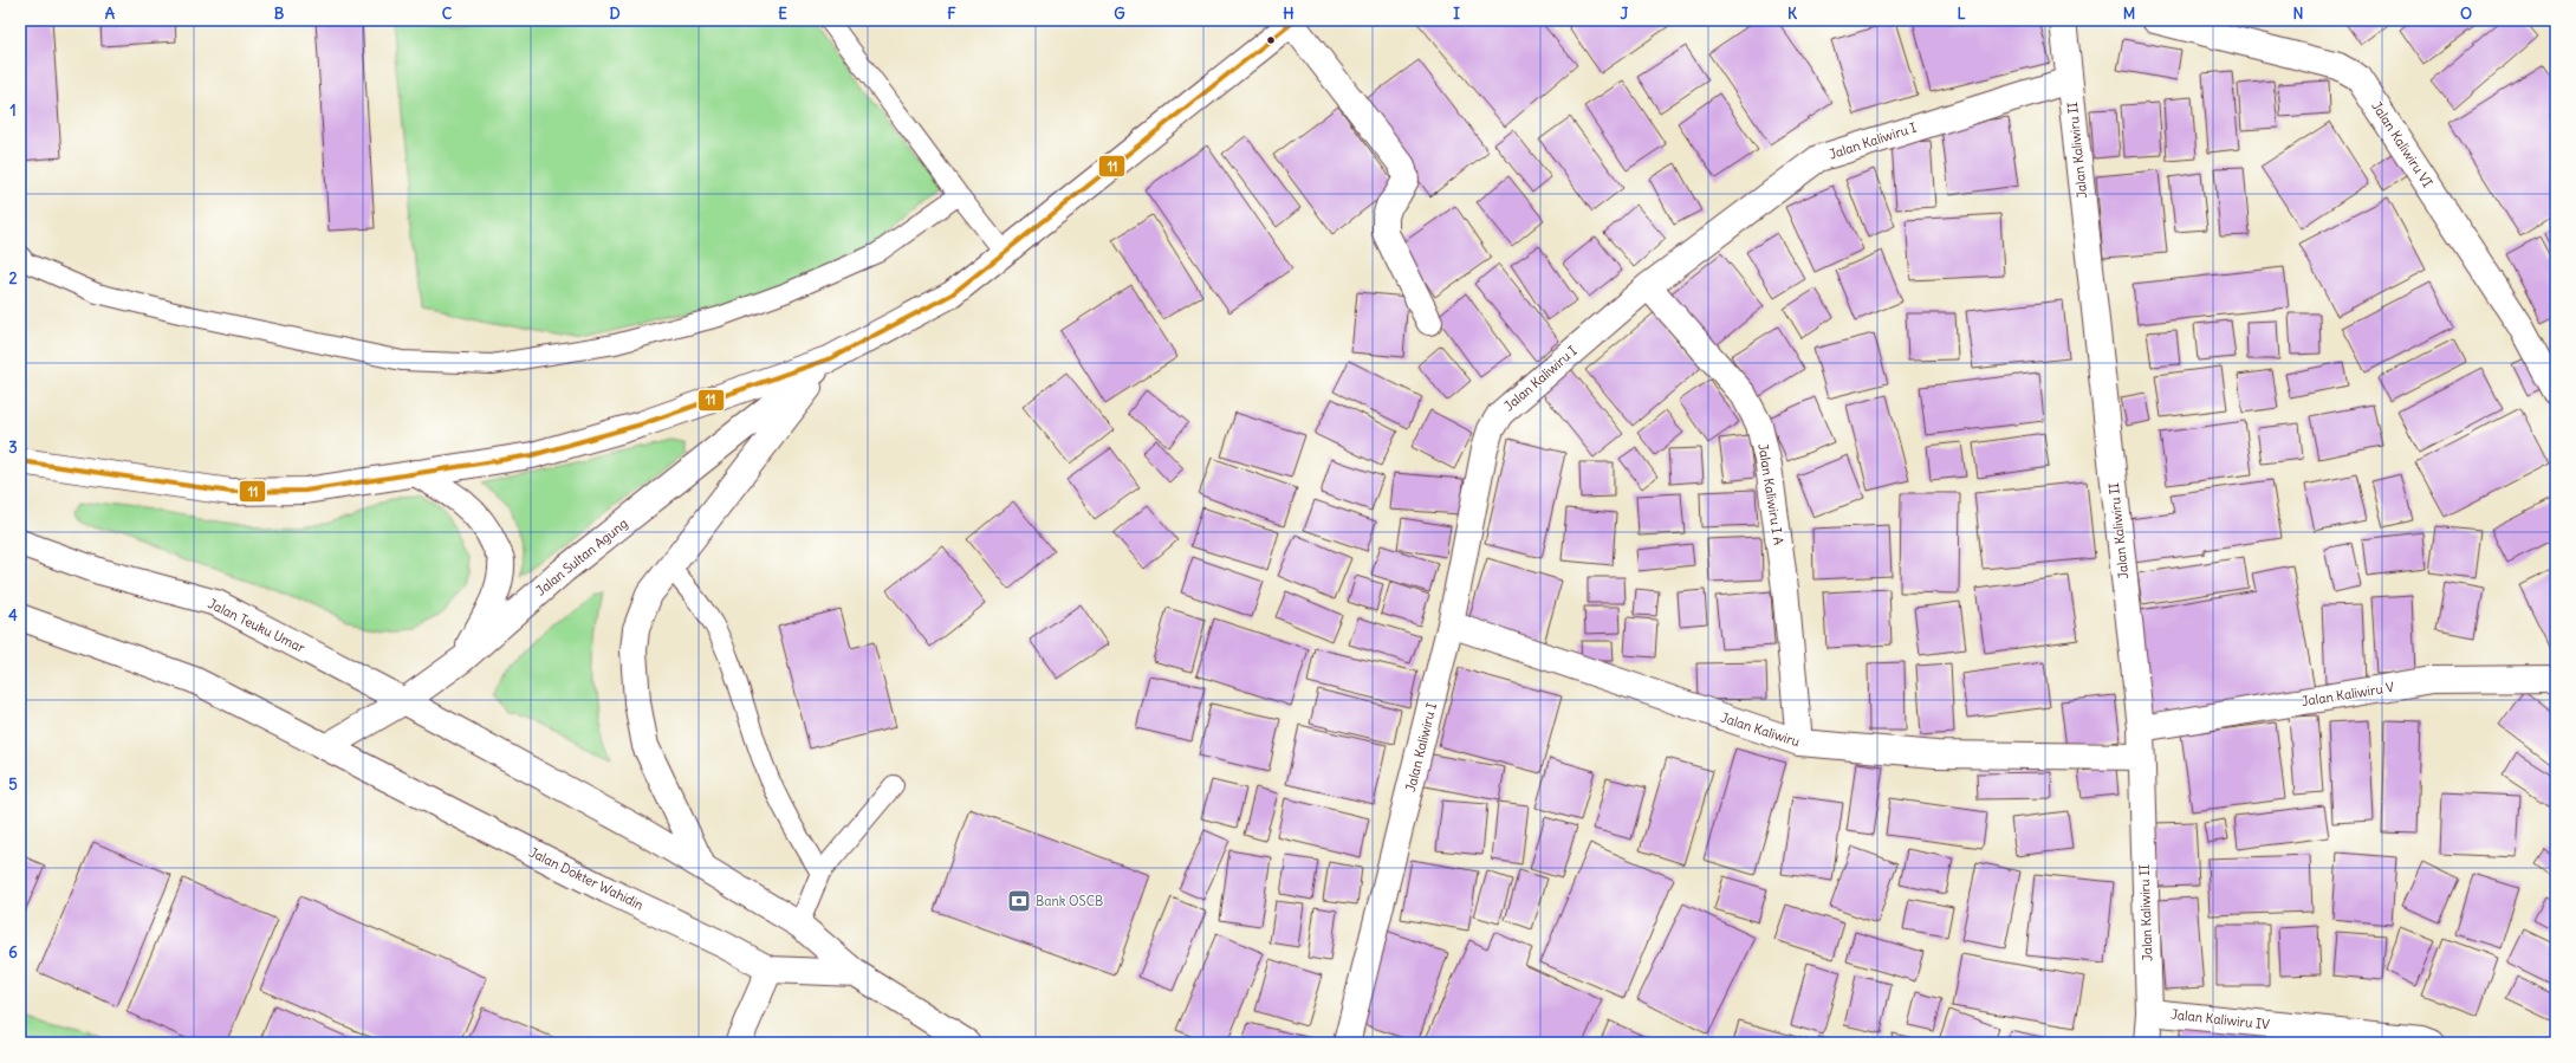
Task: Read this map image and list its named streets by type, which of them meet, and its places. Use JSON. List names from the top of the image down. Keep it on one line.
{"streets":{"main road":["Jalan Kaliwiru I","Jalan Kaliwiru VI","Jalan Kaliwiru II","Jalan Kaliwiru I A","Jalan Sultan Agung","Jalan Teuku Umar","Jalan Kaliwiru V","Jalan Kaliwiru","Jalan Dokter Wahidin","Jalan Kaliwiru IV"]},"crossings":[["Jalan Kaliwiru I","Jalan Kaliwiru II"],["Jalan Kaliwiru I","Jalan Kaliwiru I A"],["Jalan Kaliwiru I","Jalan Kaliwiru"],["Jalan Kaliwiru II","Jalan Kaliwiru V"],["Jalan Kaliwiru II","Jalan Kaliwiru"],["Jalan Kaliwiru II","Jalan Kaliwiru IV"],["Jalan Kaliwiru I A","Jalan Kaliwiru"],["Jalan Sultan Agung","Jalan Teuku Umar"],["Jalan Sultan Agung","Jalan Dokter Wahidin"],["Jalan Teuku Umar","Jalan Dokter Wahidin"]],"places":{"bank":["Bank OSCB"]},"lines":["transit line 11"],"grid":{"columns":["A","B","C","D","E","F","G","H","I","J","K","L","M","N","O"],"rows":["1","2","3","4","5","6"]}}
